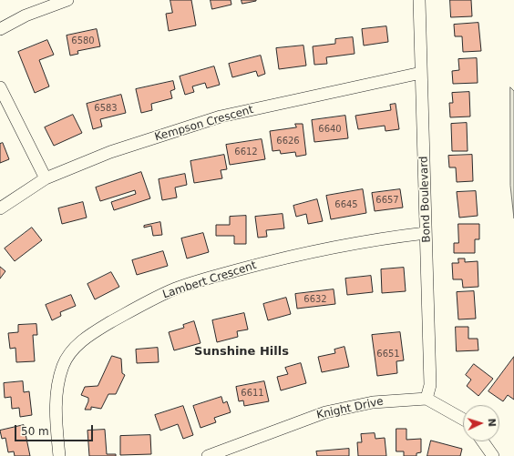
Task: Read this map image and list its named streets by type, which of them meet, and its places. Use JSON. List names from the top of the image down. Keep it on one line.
{"streets":{"street":["Kempson Crescent","Bond Boulevard","Lambert Crescent","Knight Drive"]},"crossings":[["Kempson Crescent","Bond Boulevard"],["Bond Boulevard","Lambert Crescent"],["Bond Boulevard","Knight Drive"]],"districts":["Sunshine Hills"],"house_numbers":["6580","6583","6640","6626","6612","6657","6645","6632","6651","6611"],"scale_bar":"50 m","north":"right"}
